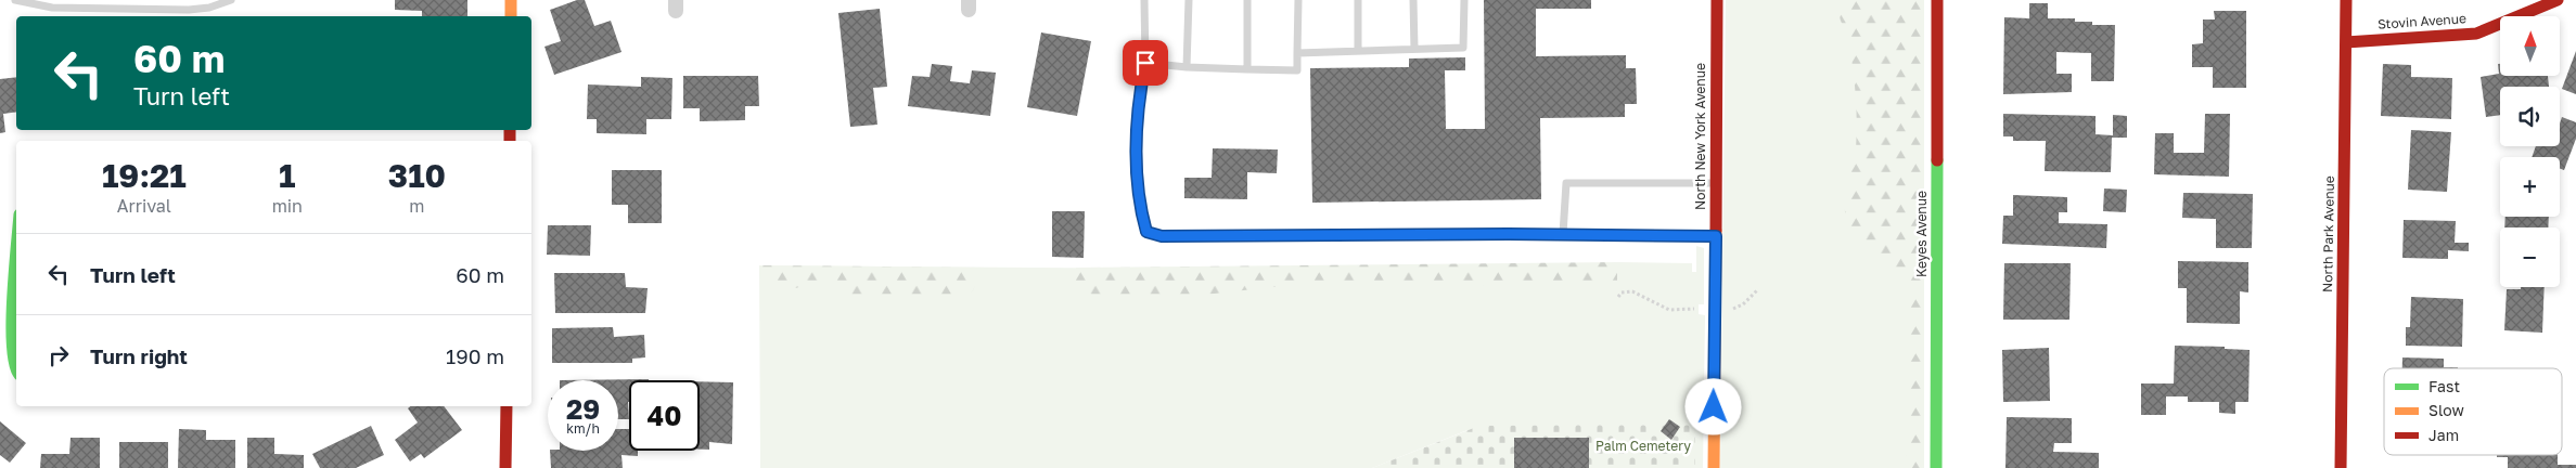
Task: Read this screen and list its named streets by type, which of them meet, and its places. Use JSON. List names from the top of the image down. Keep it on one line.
{"streets":{"street":["Stovin Avenue","North New York Avenue","Keyes Avenue","North Park Avenue"]},"crossings":[["Stovin Avenue","North Park Avenue"]],"parks":["Palm Cemetery"],"legend":["Fast","Slow","Jam"],"north":"top","page":{"map_buttons":["+","−"],"turn":["60 m","Turn left"],"eta":["19:21","Arrival","1","min","310","m"],"list":[{"name":"Turn left","value":"60 m"},{"name":"Turn right","value":"190 m"}],"speed":"29 km/h","limit":"40"}}
